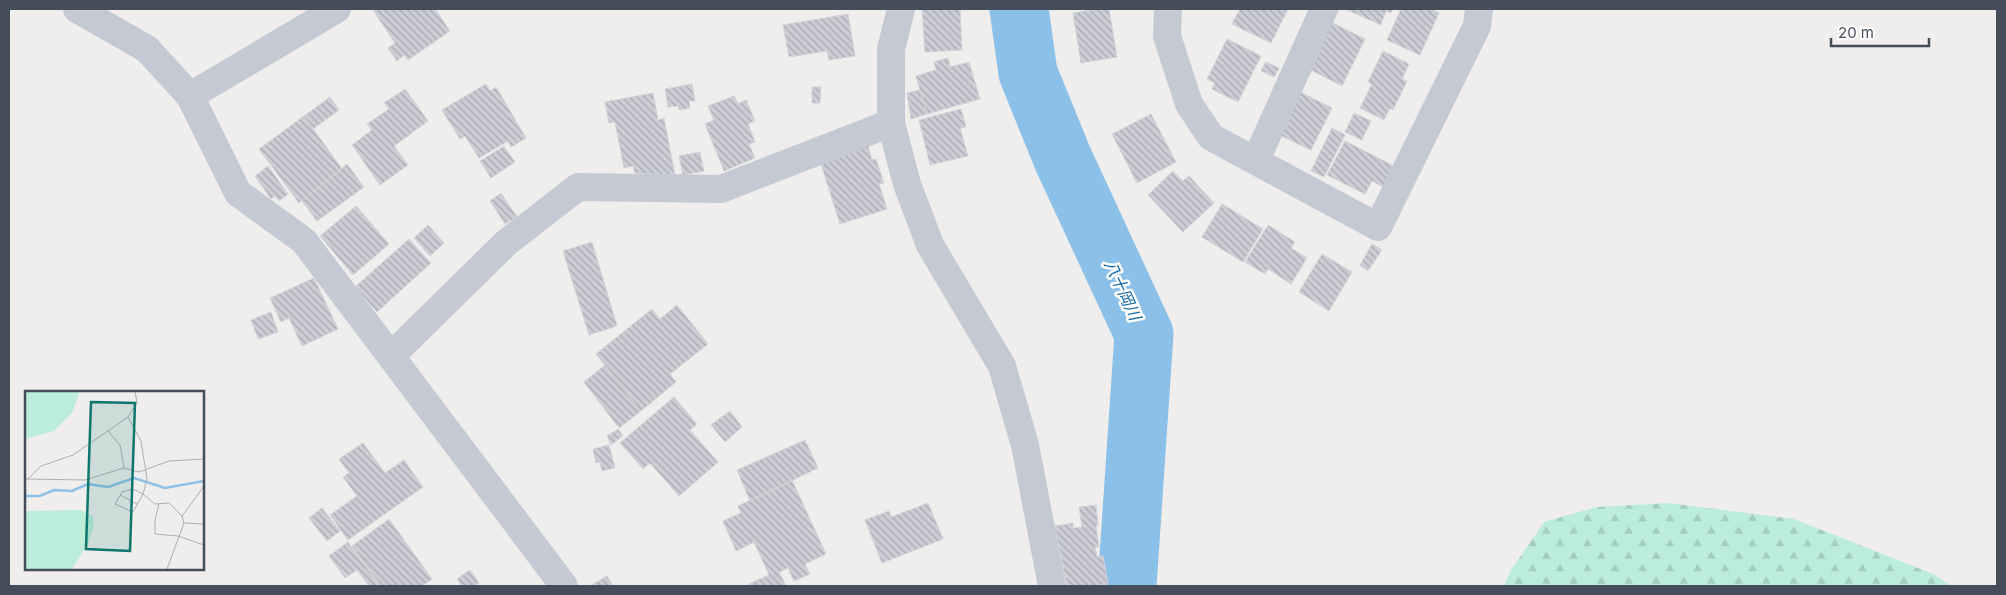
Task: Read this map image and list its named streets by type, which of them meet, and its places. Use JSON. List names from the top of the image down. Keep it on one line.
{"water":["八十岡川"],"scale_bar":"20 m"}
